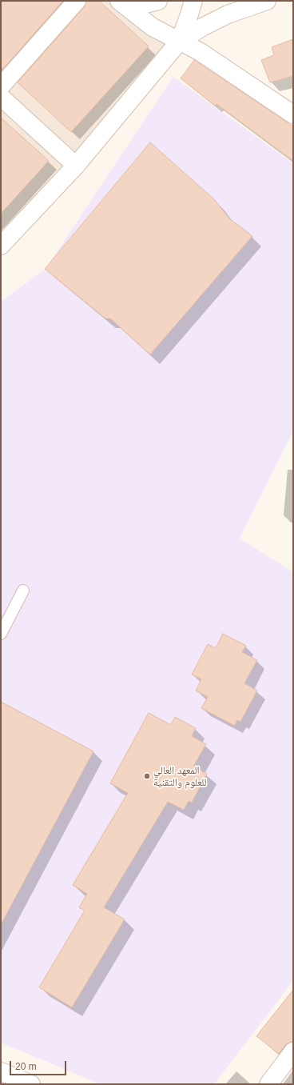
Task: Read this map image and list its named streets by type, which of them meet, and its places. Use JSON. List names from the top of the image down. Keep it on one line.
{"places":["المعهد العالي للعلوم والتقنية"],"scale_bar":"20 m"}
